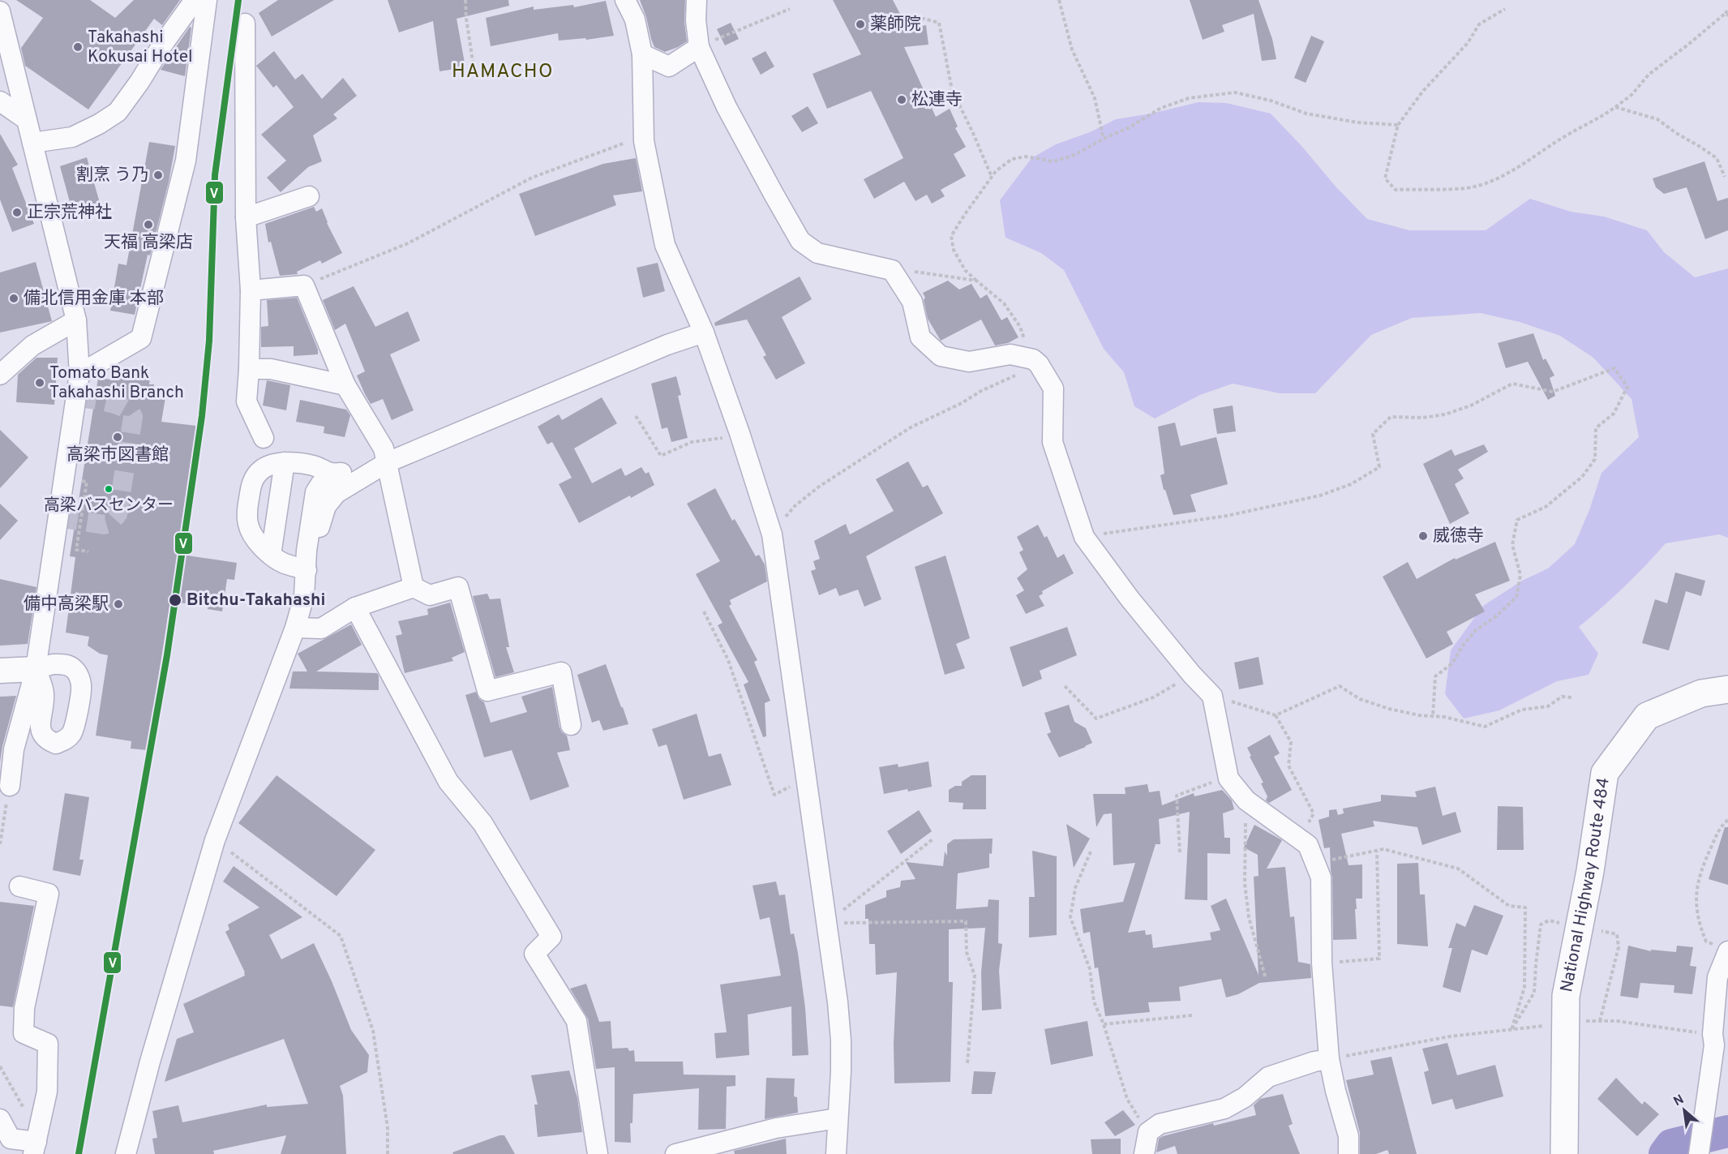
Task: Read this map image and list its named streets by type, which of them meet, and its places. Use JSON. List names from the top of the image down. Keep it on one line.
{"streets":{"highway":["National Highway Route 484"]},"districts":["HAMACHO"],"places":["薬師院","Takahashi Kokusai Hotel","松連寺","割烹 う乃","正宗荒神社","天福 高梁店","備北信用金庫 本部","Tomato Bank Takahashi Branch","高梁市図書館","高梁バスセンター","威徳寺","Bitchu-Takahashi","備中高梁駅"],"lines":["transit line V"],"north":"top left"}
